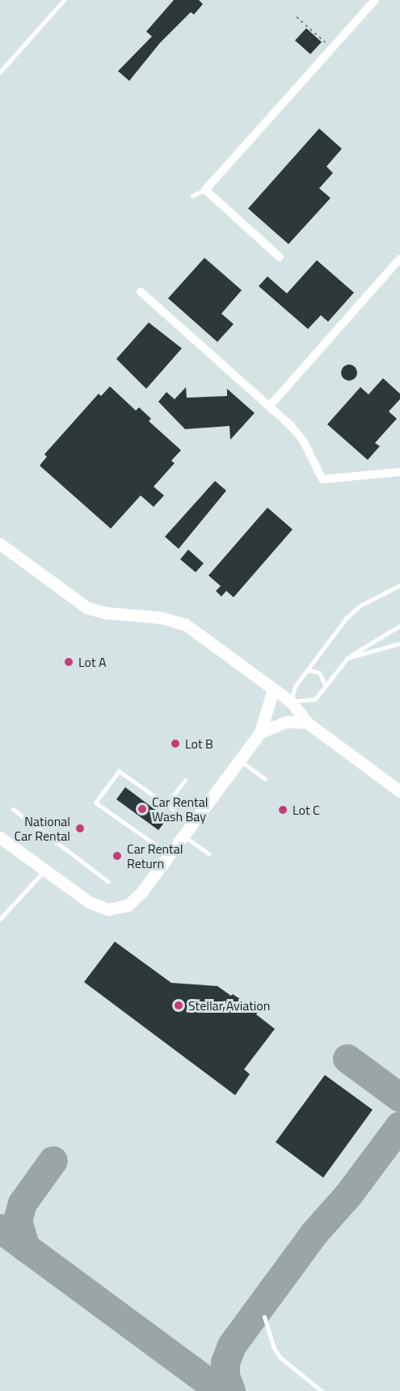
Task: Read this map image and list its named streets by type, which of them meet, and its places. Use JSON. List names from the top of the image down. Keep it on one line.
{"places":["Lot A","Lot B","Car Rental Wash Bay","Lot C","National Car Rental","Car Rental Return","Stellar Aviation"]}
